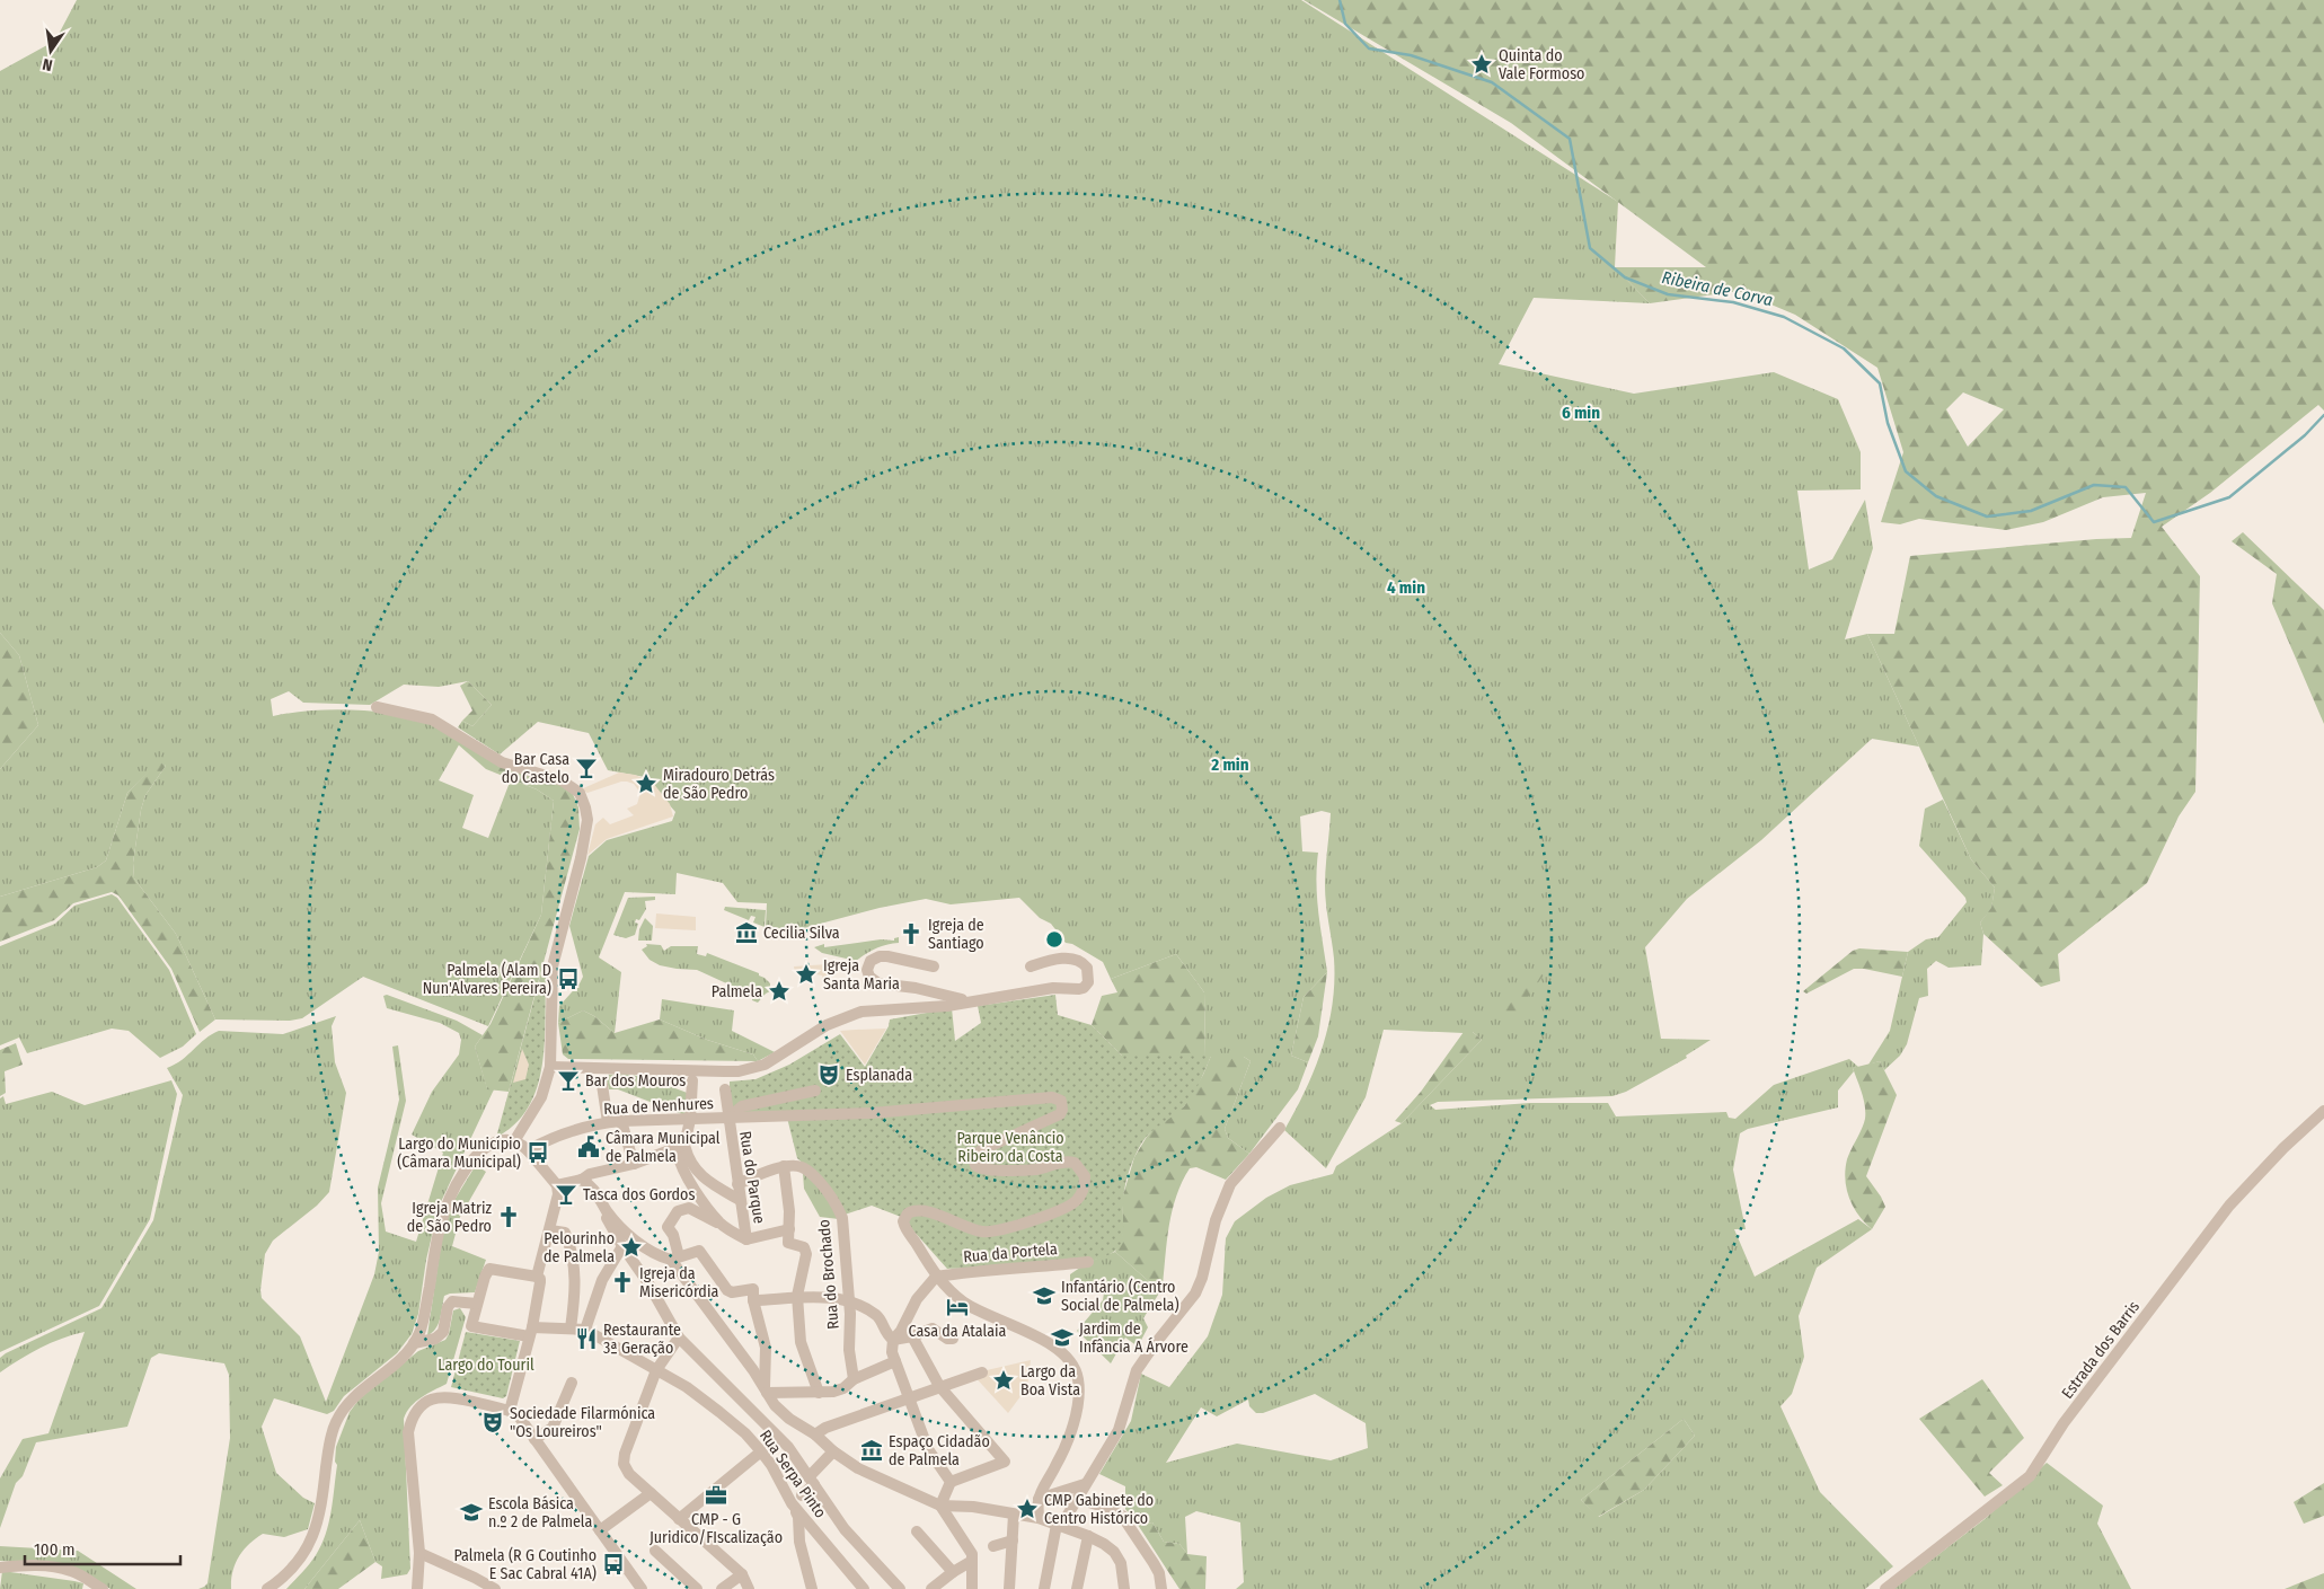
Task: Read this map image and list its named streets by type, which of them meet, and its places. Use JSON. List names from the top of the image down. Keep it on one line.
{"streets":{"street":["Rua de Nenhures","Rua do Parque","Rua da Portela","Rua do Brochado","Estrada dos Barris","Rua Serpa Pinto"]},"crossings":[["Rua de Nenhures","Rua do Parque"],["Rua de Nenhures","Rua da Portela"]],"water":["Ribeira de Corva"],"parks":["Parque Venâncio Ribeiro da Costa","Largo do Touril"],"places":{"place":["Quinta do Vale Formoso","Miradouro Detrás de São Pedro","Igreja Santa Maria","Palmela","Pelourinho de Palmela","Largo da Boa Vista","CMP Gabinete do Centro Histórico"],"bar":["Bar Casa do Castelo","Bar dos Mouros","Tasca dos Gordos"],"museum":["Cecilia Silva","Espaço Cidadão de Palmela"],"church":["Igreja de Santiago","Igreja Matriz de São Pedro","Igreja da Misericórdia"],"bus stop":["Palmela (Alam D Nun'Alvares Pereira)","Largo do Município (Câmara Municipal)","Palmela (R G Coutinho E Sac Cabral 41A)"],"theatre":["Esplanada","Sociedade Filarmónica \"Os Loureiros\""],"public building":["Câmara Municipal de Palmela"],"school or university":["Infantário (Centro Social de Palmela)","Jardim de Infância A Árvore","Escola Básica n.º 2 de Palmela"],"hotel":["Casa da Atalaia"],"restaurant":["Restaurante 3ª Geração"],"office":["CMP - G Juridico/FIscalização"]},"scale_bar":"100 m","north":"bottom","rings":["6 min","4 min","2 min"]}
